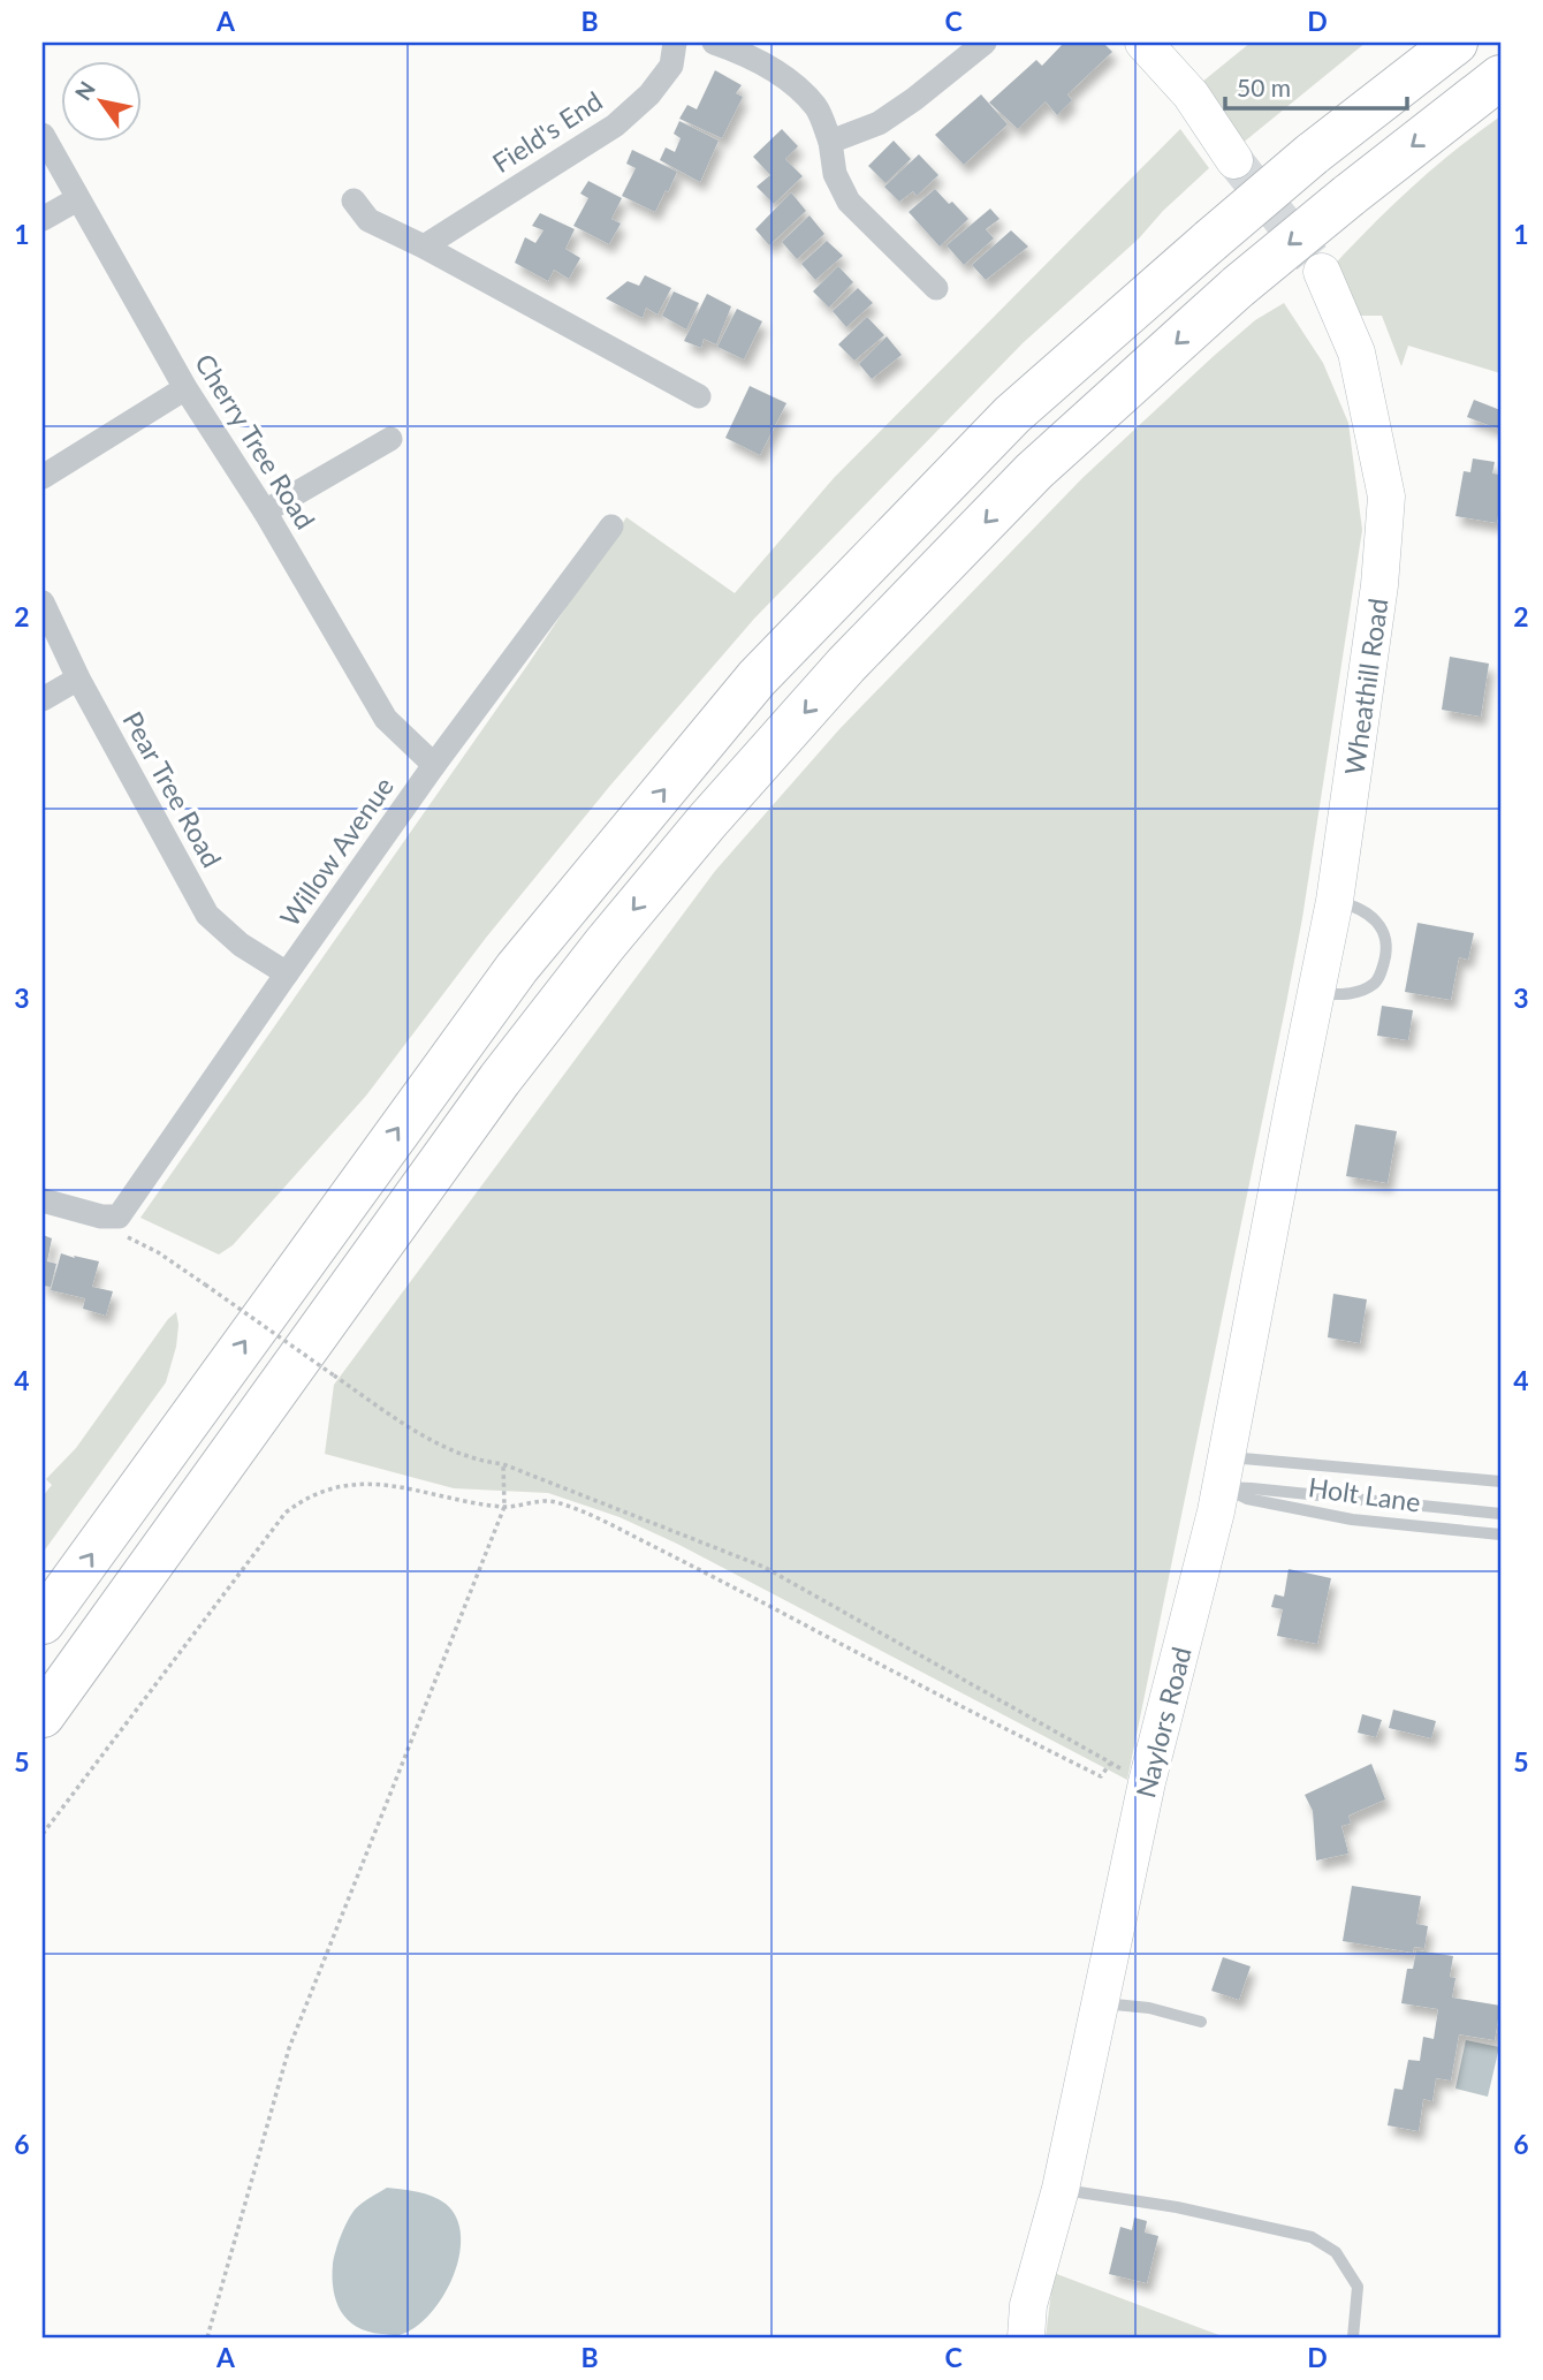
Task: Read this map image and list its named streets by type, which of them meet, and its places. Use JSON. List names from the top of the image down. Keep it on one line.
{"streets":{"street":["Field's End","Cherry Tree Road","Wheathill Road","Pear Tree Road","Willow Avenue","Naylors Road"],"lane":["Holt Lane"]},"crossings":[["Cherry Tree Road","Willow Avenue"],["Wheathill Road","Naylors Road"],["Pear Tree Road","Willow Avenue"],["Holt Lane","Naylors Road"]],"scale_bar":"50 m","north":"top left","grid":{"columns":["A","B","C","D"],"rows":["1","2","3","4","5","6"]}}
